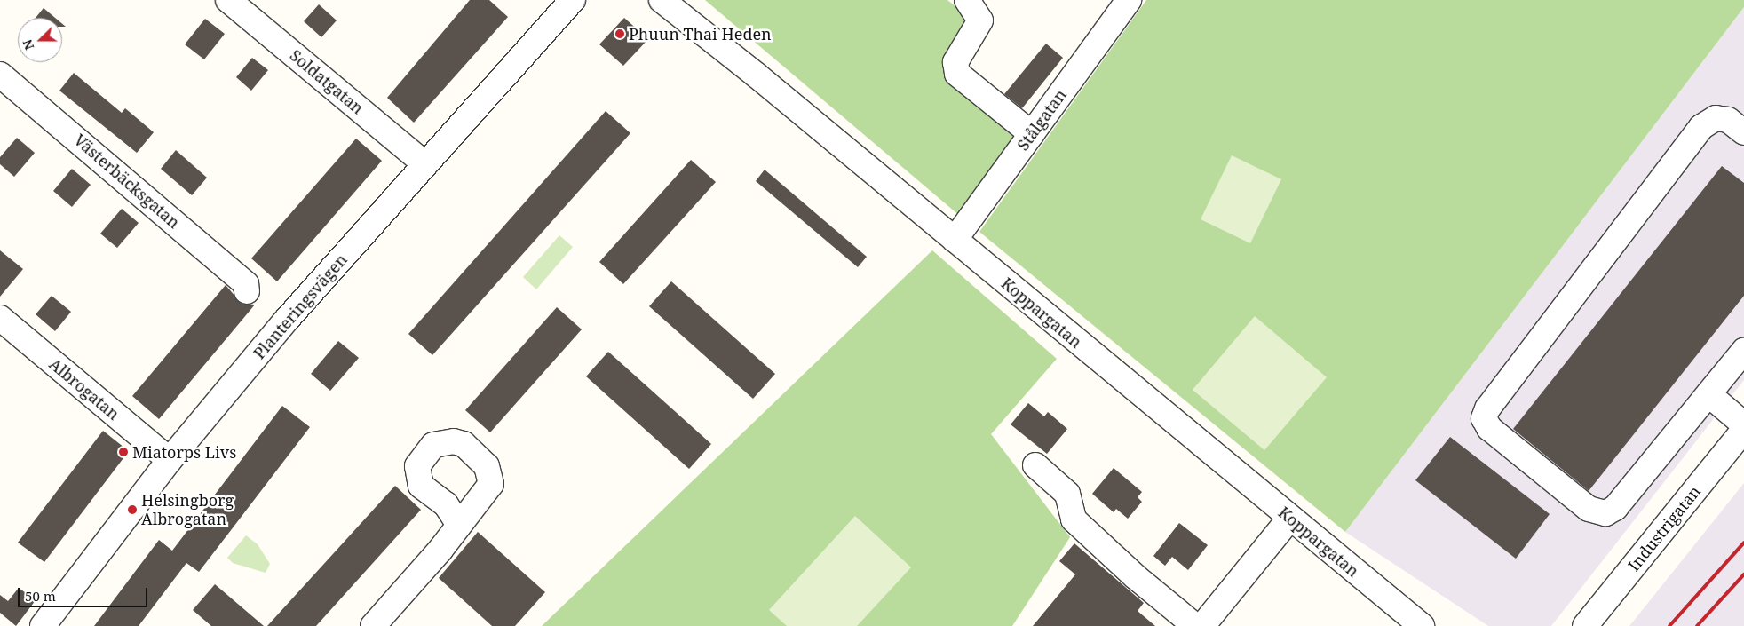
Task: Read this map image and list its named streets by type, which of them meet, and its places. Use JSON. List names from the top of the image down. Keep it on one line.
{"streets":{"street":["Soldatgatan","Stålgatan","Västerbäcksgatan","Planteringsvägen","Koppargatan","Albrogatan","Industrigatan"]},"crossings":[["Soldatgatan","Planteringsvägen"],["Stålgatan","Koppargatan"],["Planteringsvägen","Albrogatan"]],"places":["Phuun Thai Heden","Miatorps Livs","Helsingborg Albrogatan"],"scale_bar":"50 m","north":"left"}
